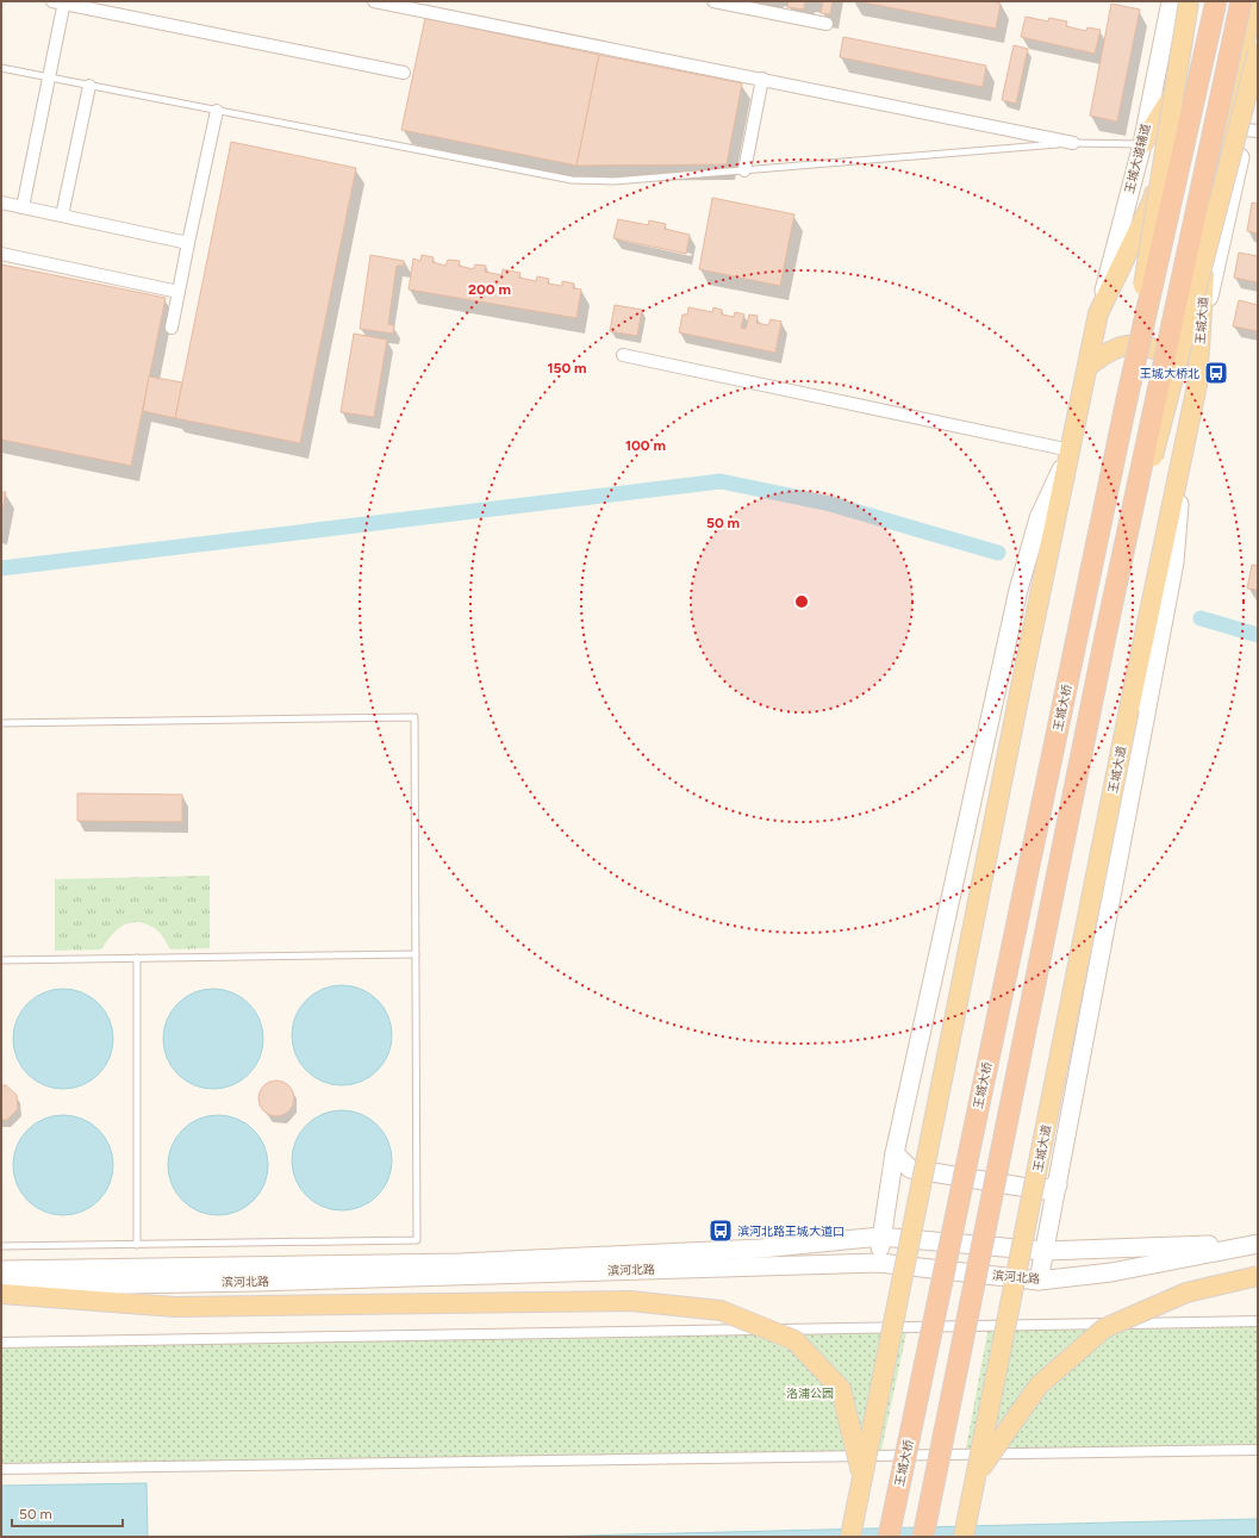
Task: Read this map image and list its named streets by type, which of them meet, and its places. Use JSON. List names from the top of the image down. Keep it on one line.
{"streets":{"highway":["王城大道","王城大桥"],"main road":["王城大道辅道","滨河北路"]},"parks":["洛浦公园"],"places":{"bus stop":["王城大桥北","滨河北路王城大道口"]},"scale_bar":"50 m","rings":["200 m","150 m","100 m","50 m"]}
